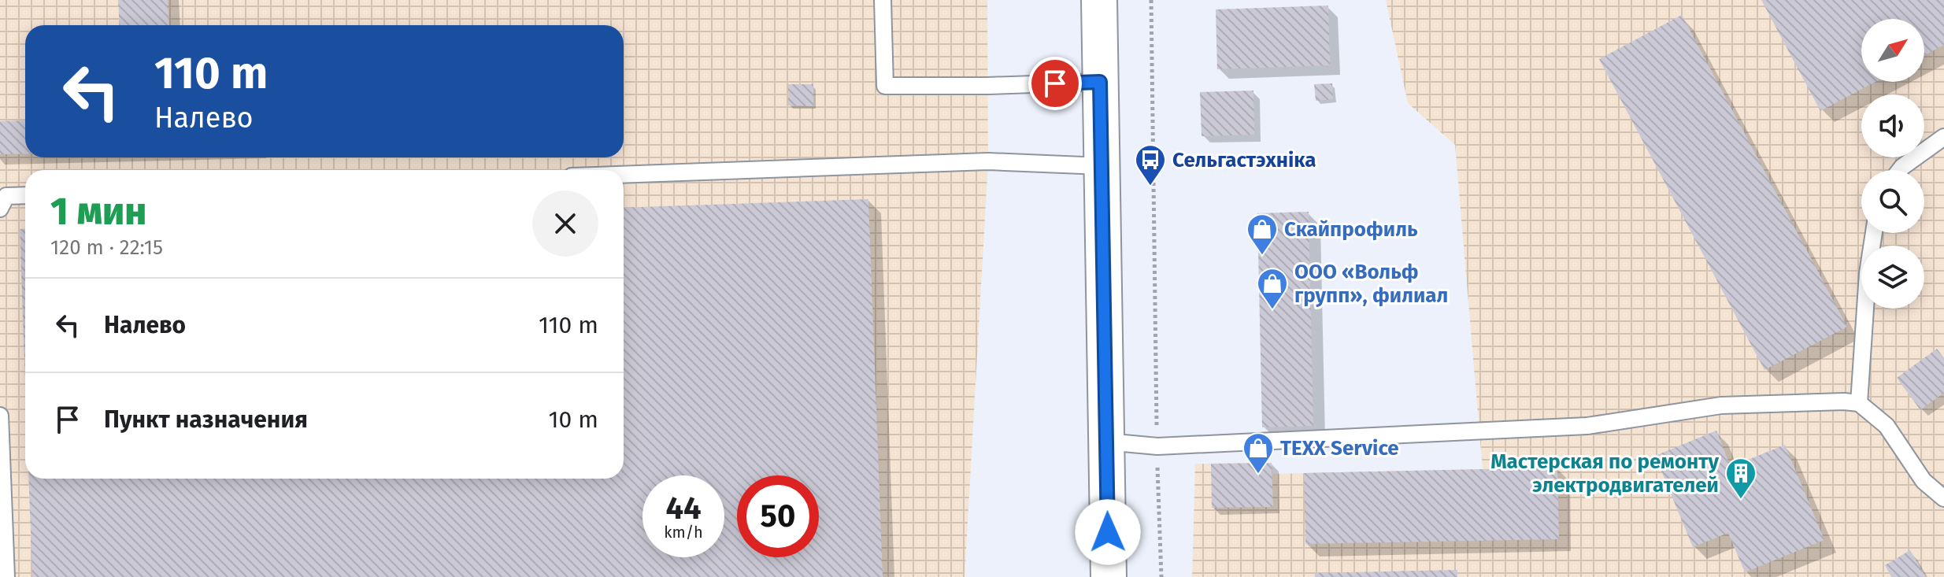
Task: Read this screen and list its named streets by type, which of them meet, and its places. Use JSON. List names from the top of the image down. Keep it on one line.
{"places":{"bus stop":["Сельгастэхніка"],"shop":["Скайпрофиль","ООО «Вольф групп», филиал","TEXX Service"],"building":["Мастерская по ремонту электродвигателей"]},"north":"top right","page":{"turn":["110 m","Налево"],"heading":["1 мин","120 m · 22:15"],"list":[{"name":"Налево","value":"110 m"},{"name":"Пункт назначения","value":"10 m"}],"speed":"44 km/h","limit":"50"}}
